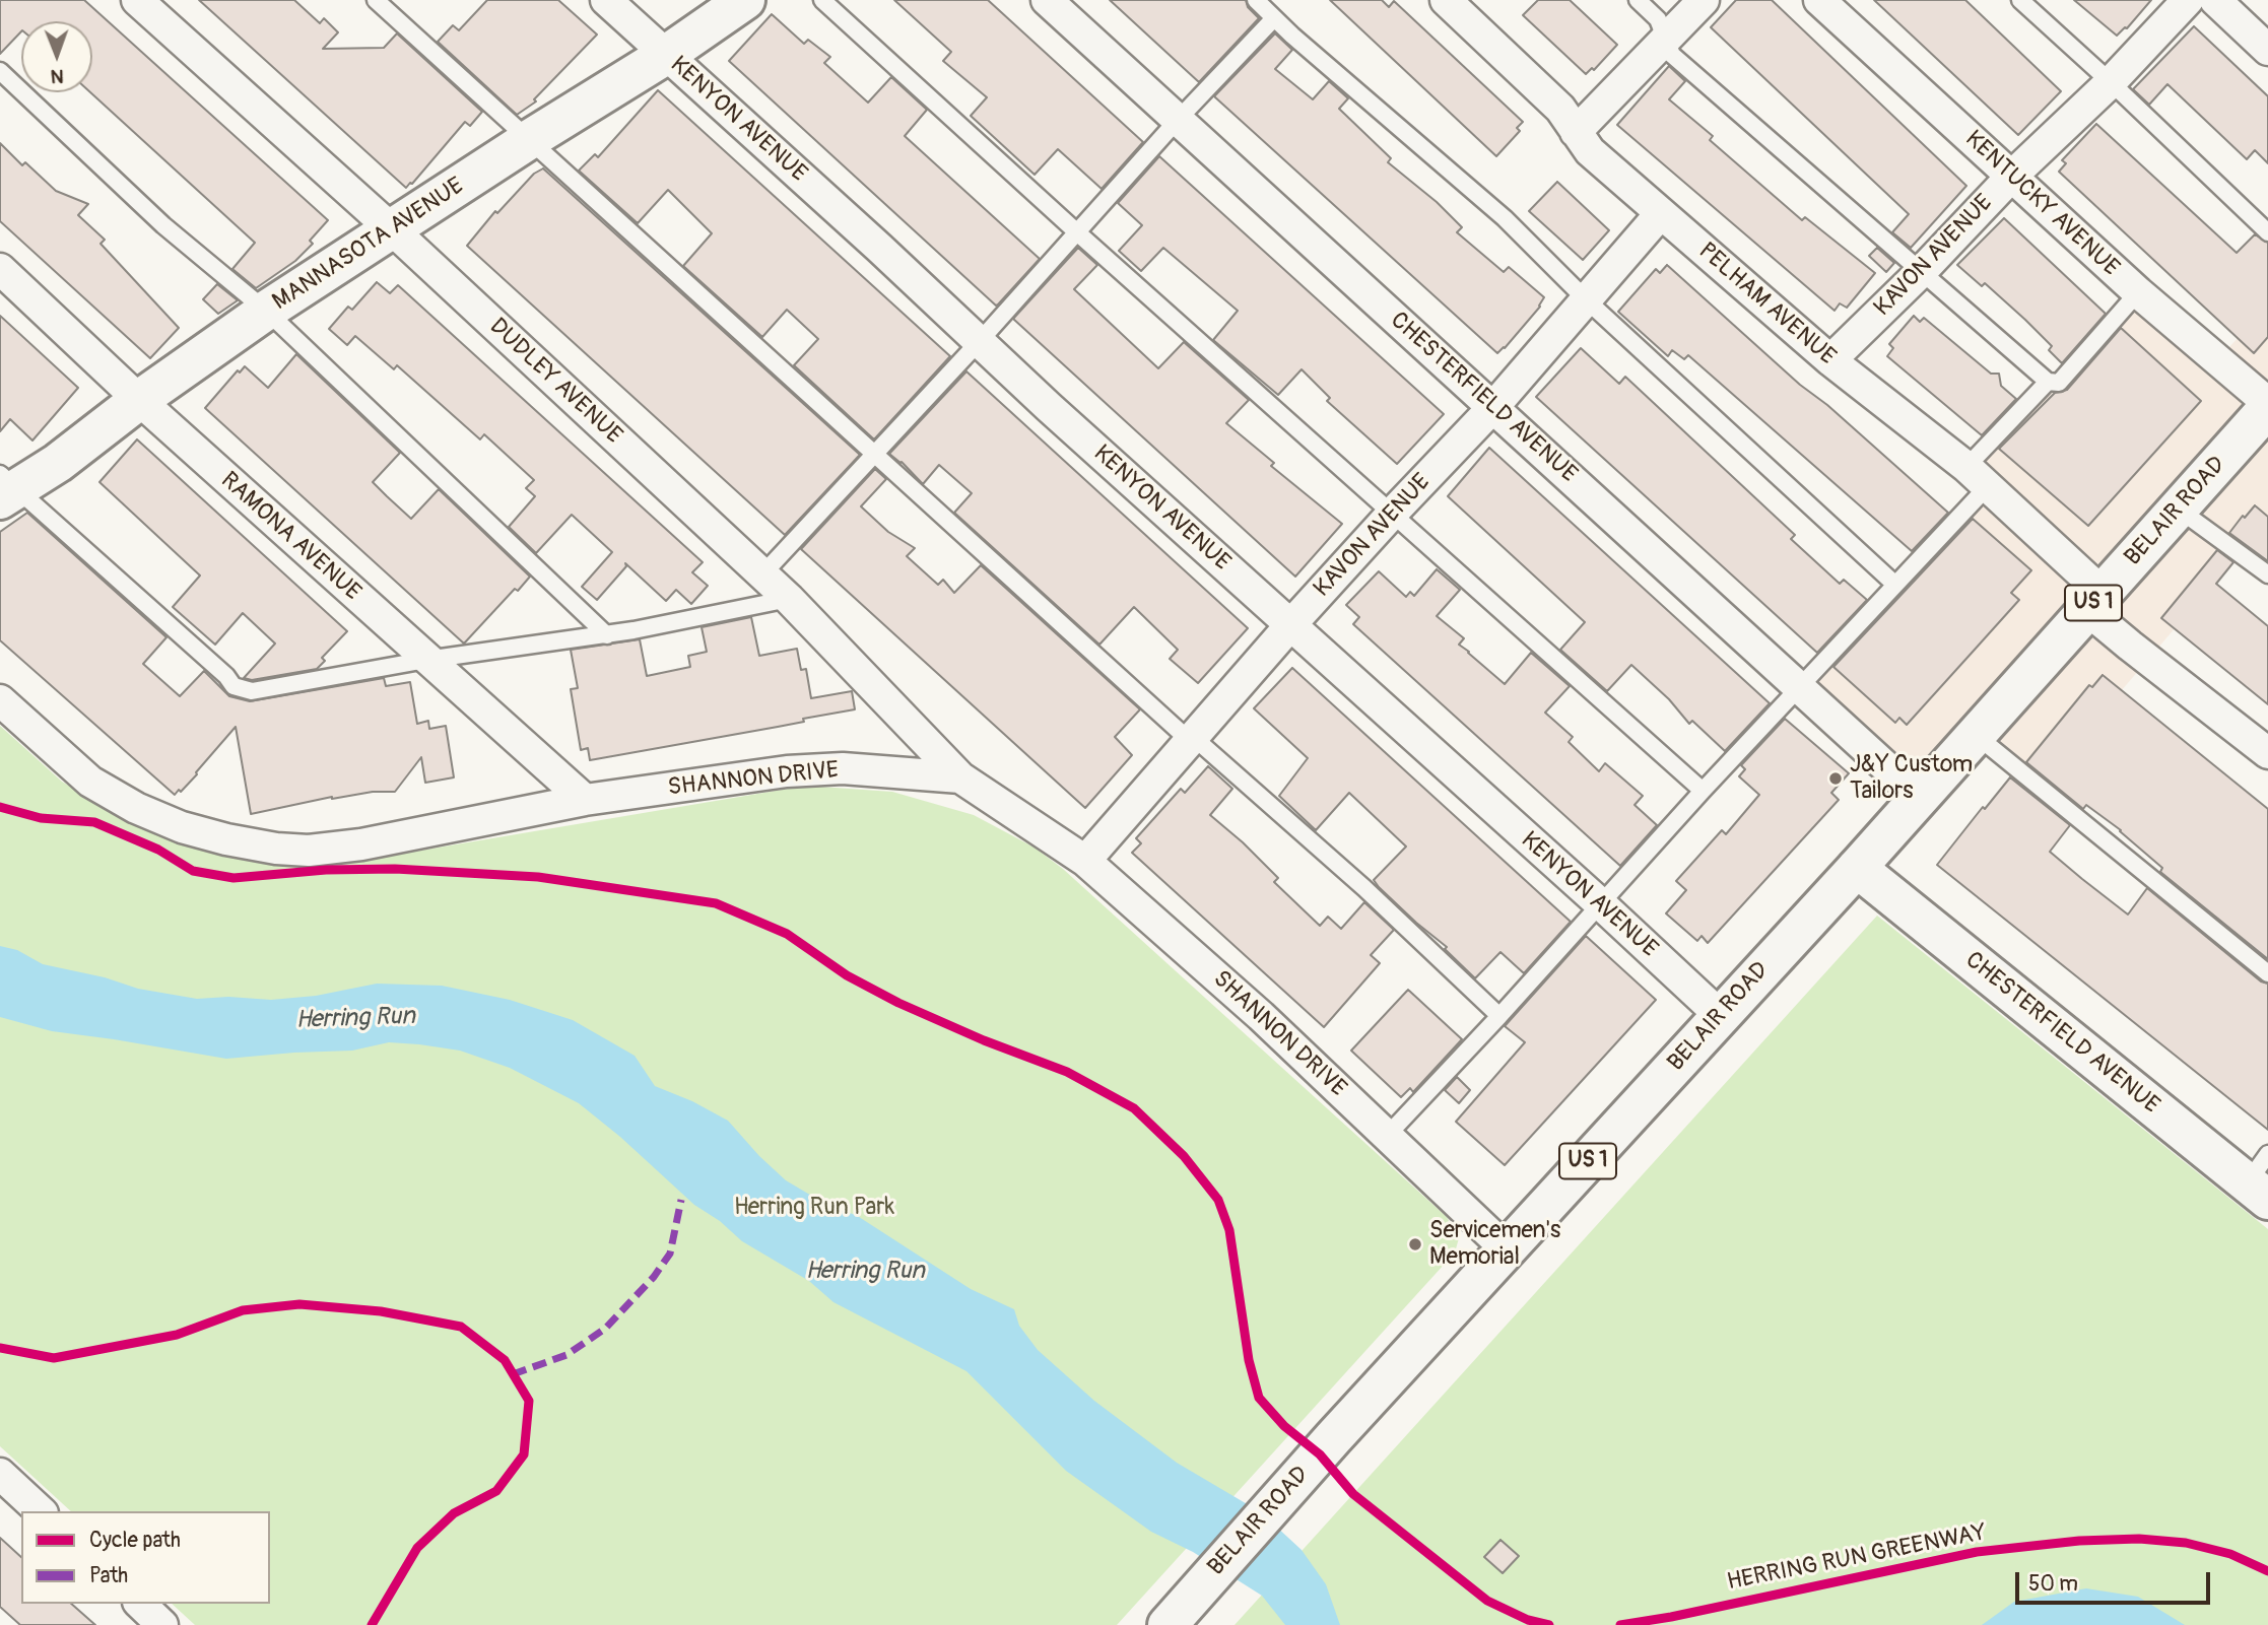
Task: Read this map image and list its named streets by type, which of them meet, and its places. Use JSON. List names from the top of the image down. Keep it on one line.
{"streets":{"main road":["MANNASOTA AVENUE","CHESTERFIELD AVENUE","BELAIR ROAD","US 1"],"street":["KENYON AVENUE","KENTUCKY AVENUE","KAVON AVENUE","PELHAM AVENUE","DUDLEY AVENUE","RAMONA AVENUE","SHANNON DRIVE"],"cycle path":["HERRING RUN GREENWAY"]},"crossings":[["KENYON AVENUE","MANNASOTA AVENUE"],["KENYON AVENUE","KAVON AVENUE"],["KENYON AVENUE","BELAIR ROAD"],["KENTUCKY AVENUE","KAVON AVENUE"],["KENTUCKY AVENUE","BELAIR ROAD"],["MANNASOTA AVENUE","DUDLEY AVENUE"],["MANNASOTA AVENUE","RAMONA AVENUE"],["KAVON AVENUE","PELHAM AVENUE"],["KAVON AVENUE","CHESTERFIELD AVENUE"],["KAVON AVENUE","SHANNON DRIVE"],["PELHAM AVENUE","BELAIR ROAD"],["DUDLEY AVENUE","SHANNON DRIVE"],["CHESTERFIELD AVENUE","BELAIR ROAD"],["BELAIR ROAD","SHANNON DRIVE"],["RAMONA AVENUE","SHANNON DRIVE"]],"water":["Herring Run"],"parks":["Herring Run Park"],"places":["J&Y Custom Tailors","Servicemen's Memorial"],"legend":["Cycle path","Path"],"scale_bar":"50 m","north":"bottom"}
